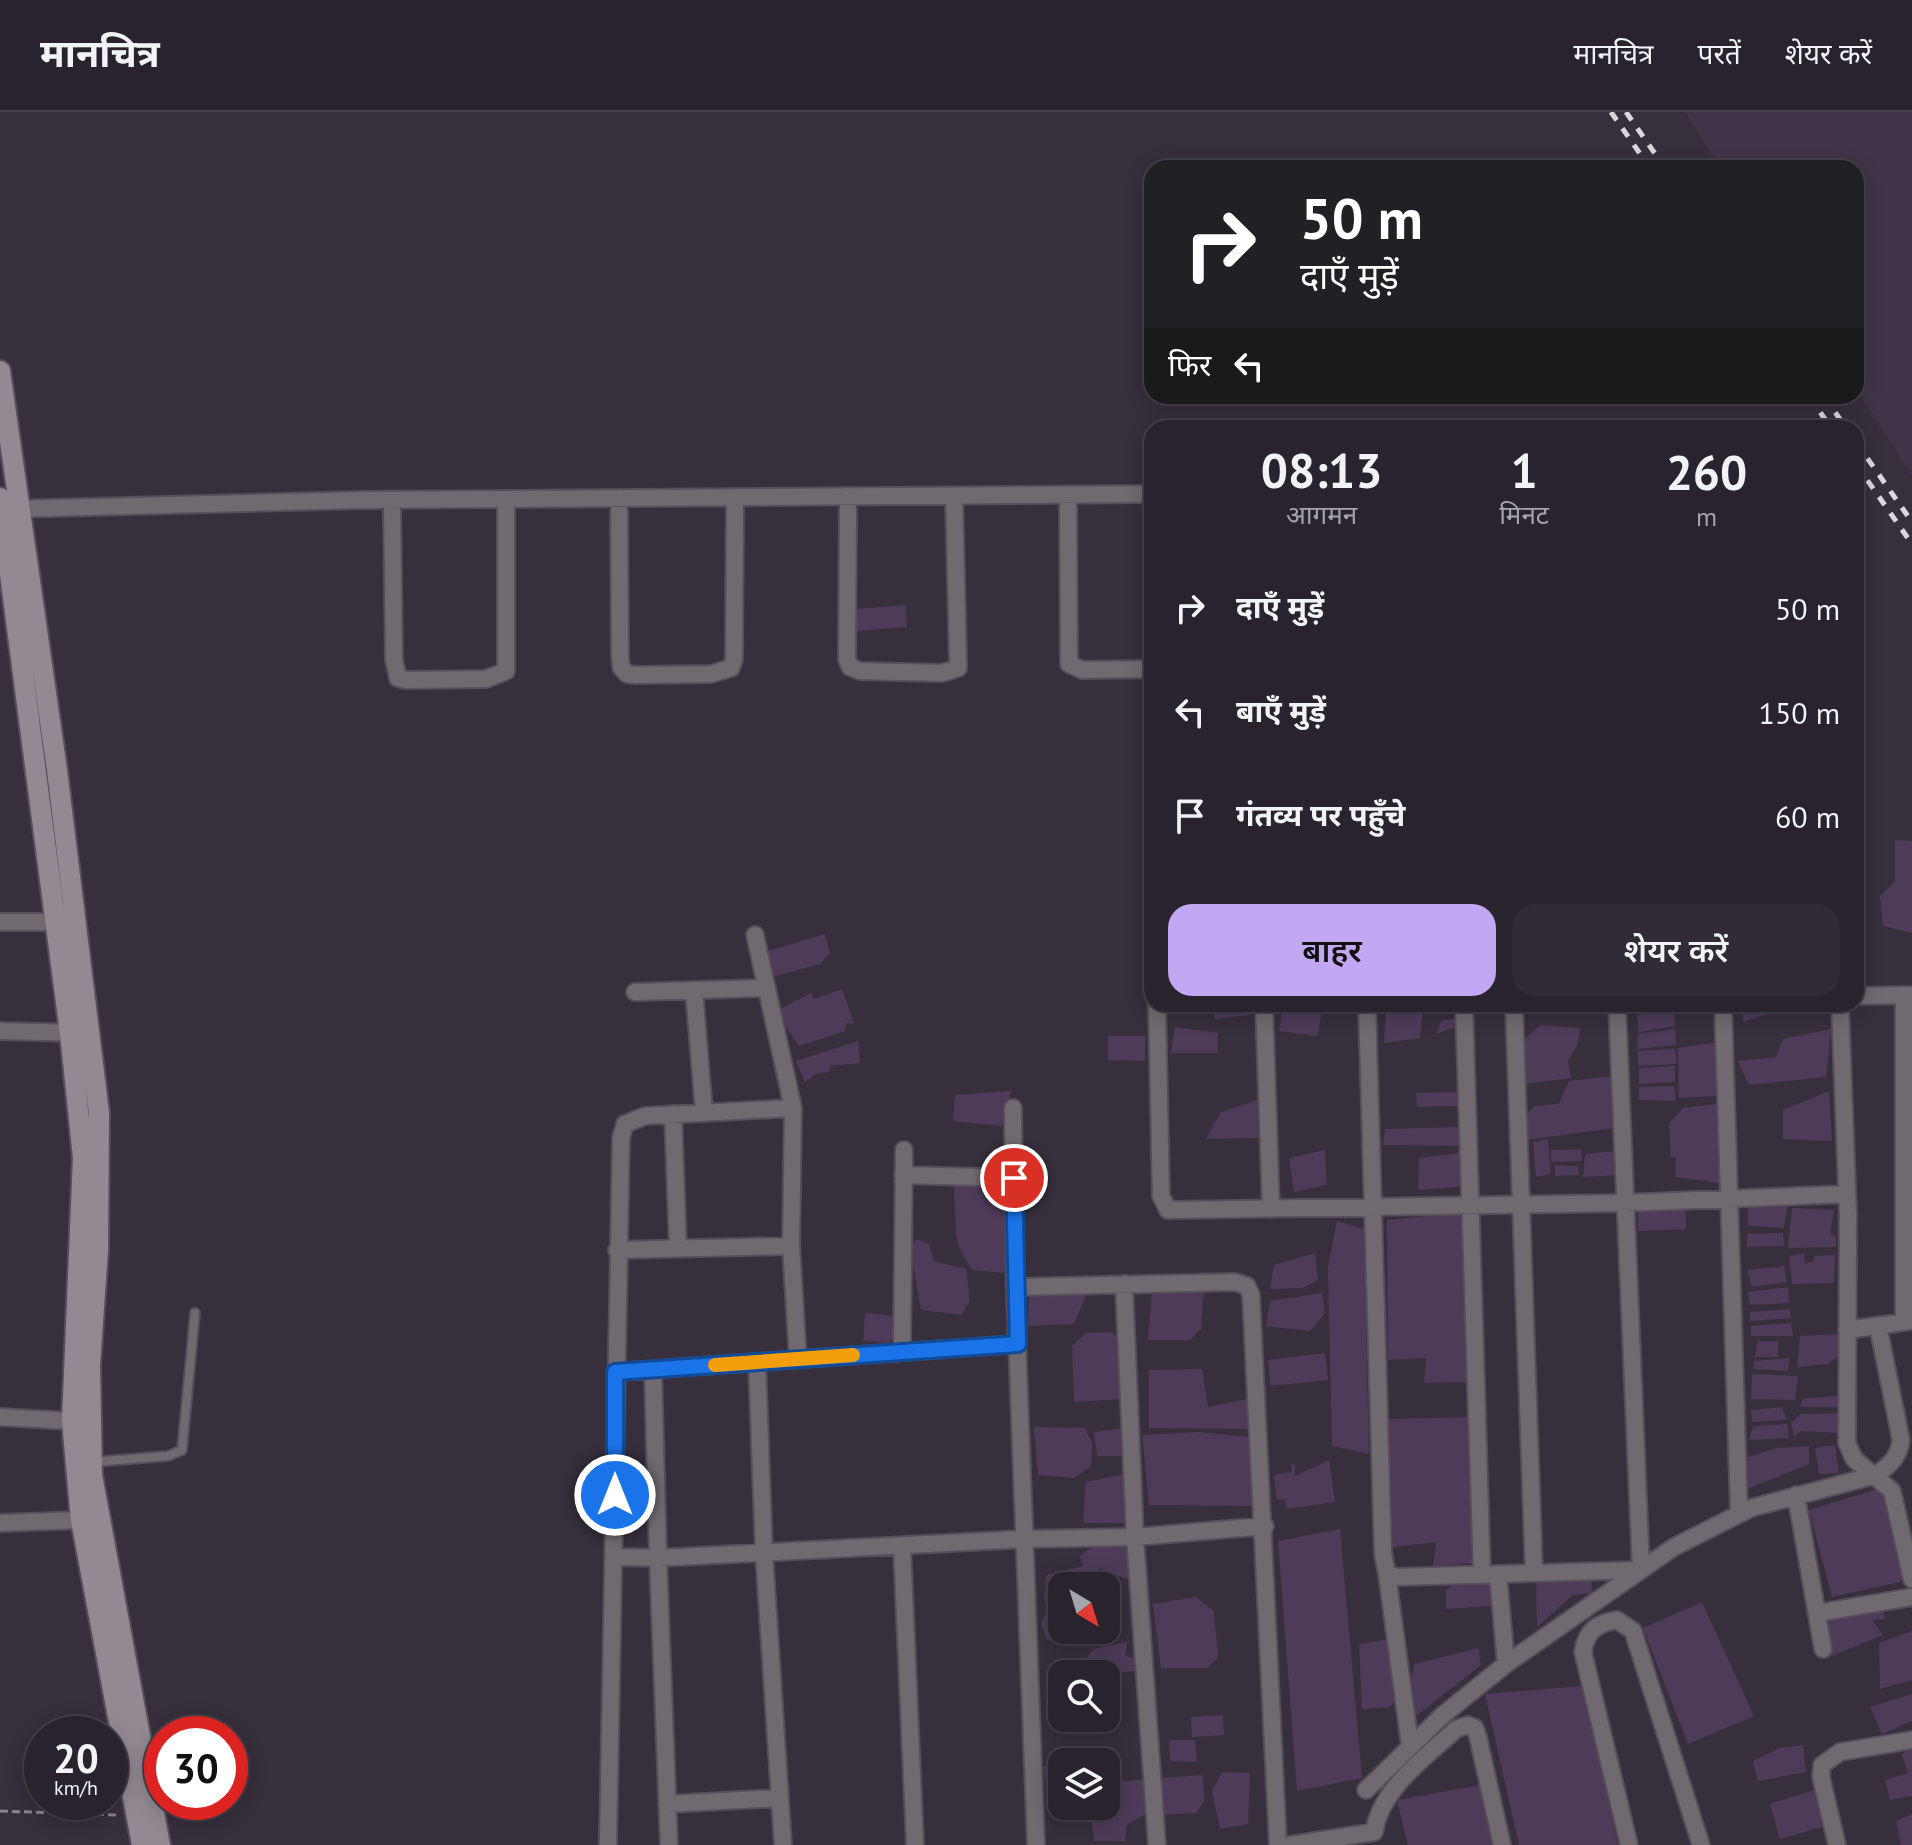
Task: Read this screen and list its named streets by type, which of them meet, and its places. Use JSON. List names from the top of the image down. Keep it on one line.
{"north":"bottom right","page":{"header":"मानचित्र","nav":["मानचित्र","परतें","शेयर करें"],"turn":["50 m","दाएँ मुड़ें"],"then":"फिर","eta":["08:13","आगमन","1","मिनट","260","m"],"list":[{"name":"दाएँ मुड़ें","value":"50 m"},{"name":"बाएँ मुड़ें","value":"150 m"},{"name":"गंतव्य पर पहुँचे","value":"60 m"}],"buttons":["बाहर","शेयर करें"],"speed":"20 km/h","limit":"30"}}
